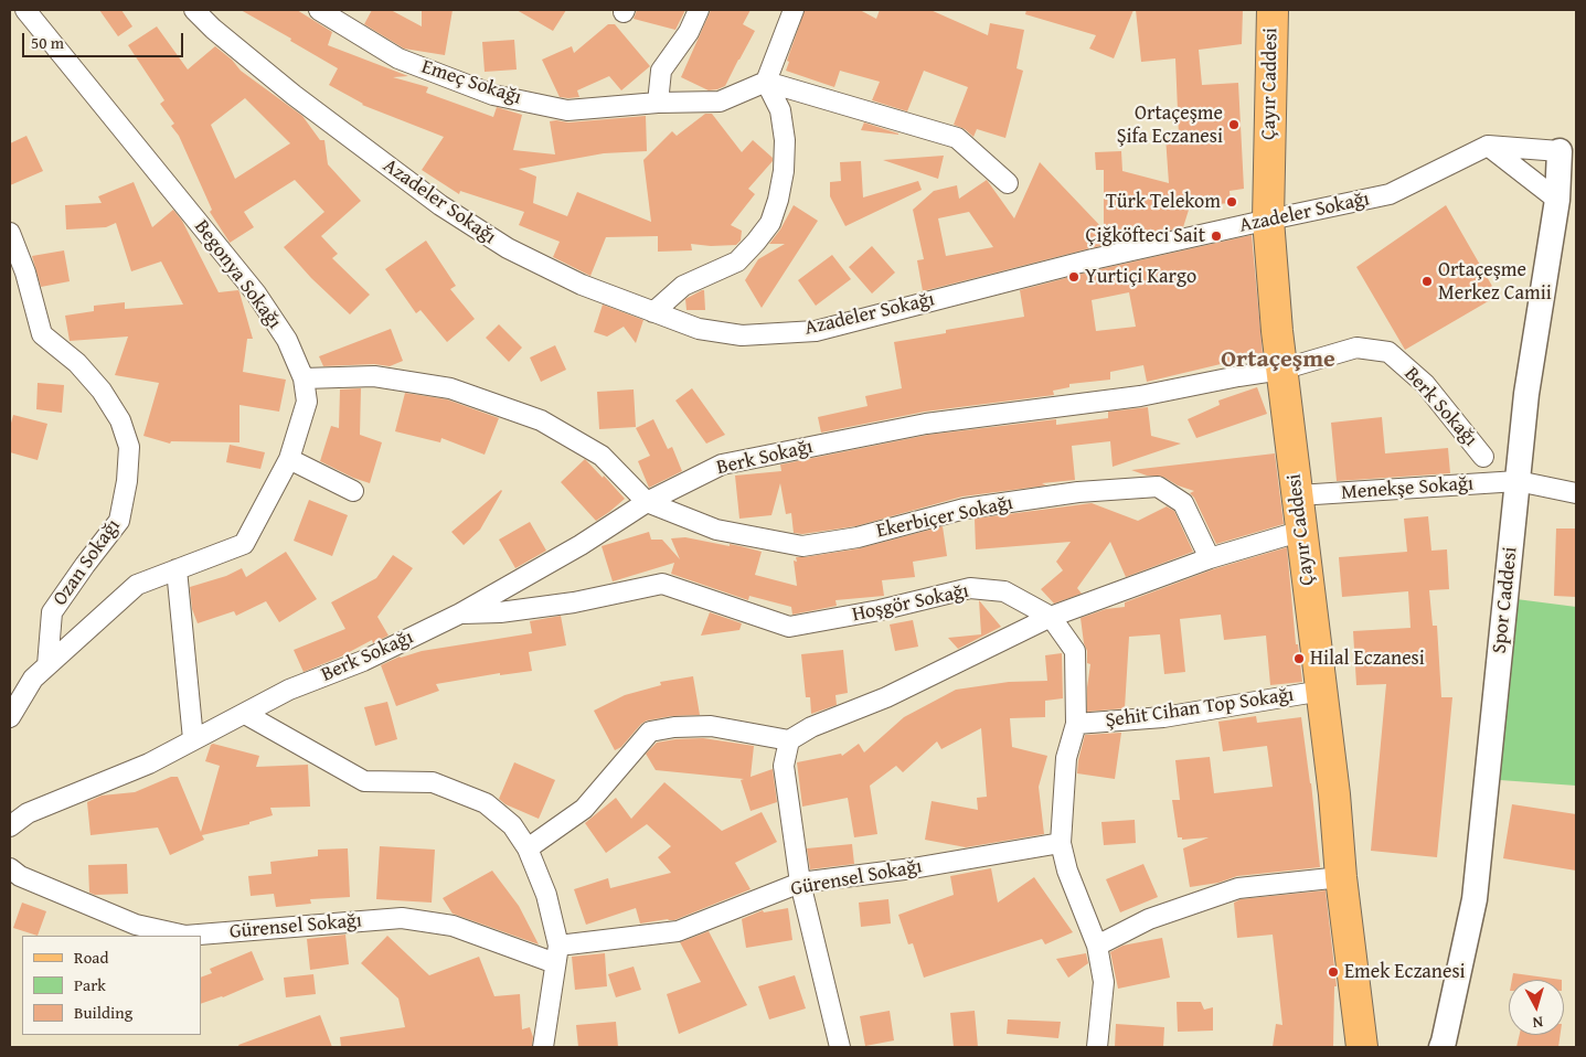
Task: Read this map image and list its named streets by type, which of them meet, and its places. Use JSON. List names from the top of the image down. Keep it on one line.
{"streets":{"main road":["Çayır Caddesi"],"street":["Emeç Sokağı","Azadeler Sokağı","Begonya Sokağı","Berk Sokağı","Menekşe Sokağı","Ekerbiçer Sokağı","Ozan Sokağı","Spor Caddesi","Hoşgör Sokağı","Şehit Cihan Top Sokağı","Gürensel Sokağı"]},"crossings":[["Çayır Caddesi","Azadeler Sokağı"],["Çayır Caddesi","Berk Sokağı"],["Çayır Caddesi","Menekşe Sokağı"],["Çayır Caddesi","Şehit Cihan Top Sokağı"],["Begonya Sokağı","Ozan Sokağı"],["Berk Sokağı","Ekerbiçer Sokağı"],["Berk Sokağı","Hoşgör Sokağı"],["Menekşe Sokağı","Spor Caddesi"],["Hoşgör Sokağı","Şehit Cihan Top Sokağı"],["Hoşgör Sokağı","Gürensel Sokağı"]],"districts":["Ortaçeşme"],"places":["Ortaçeşme Şifa Eczanesi","Türk Telekom","Çiğköfteci Sait","Yurtiçi Kargo","Ortaçeşme Merkez Camii","Hilal Eczanesi","Emek Eczanesi"],"legend":["Road","Park","Building"],"scale_bar":"50 m","north":"bottom"}
